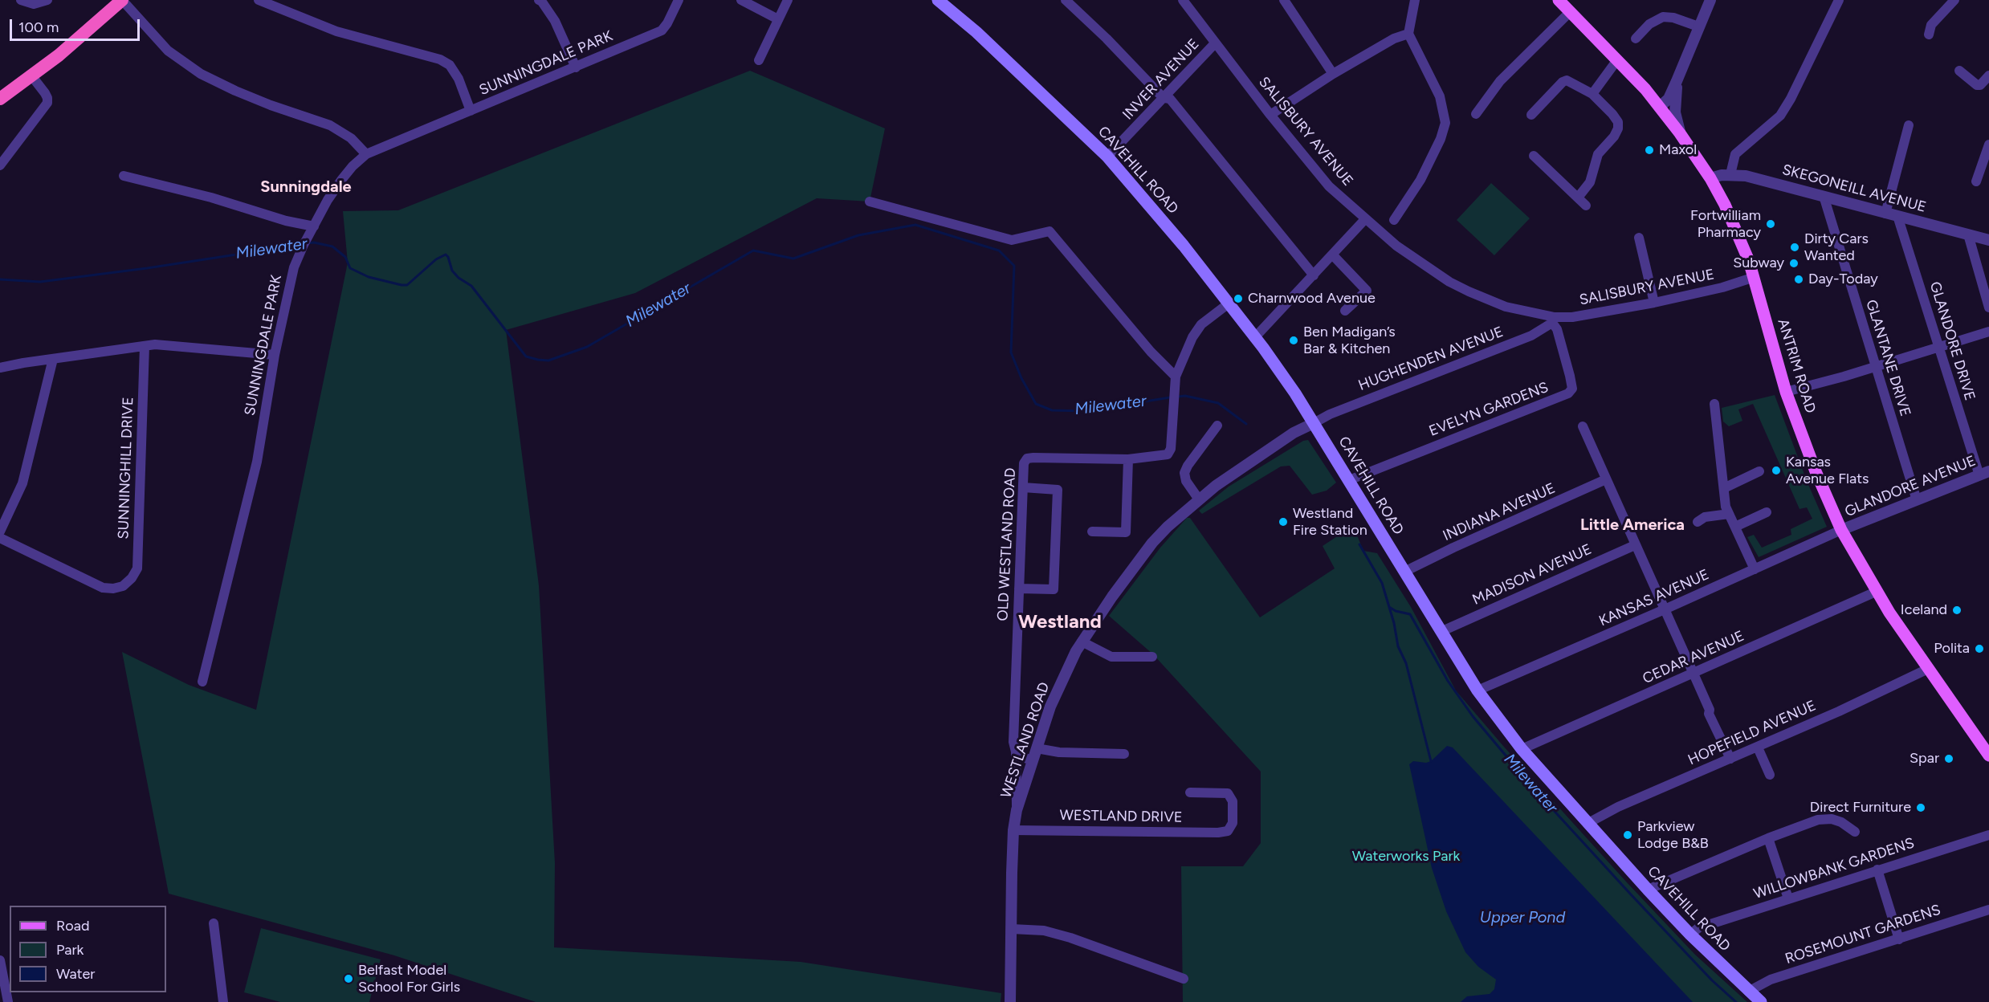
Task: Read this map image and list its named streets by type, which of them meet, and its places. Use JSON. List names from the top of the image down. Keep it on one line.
{"streets":{"main road":["CAVEHILL ROAD","ANTRIM ROAD"],"street":["SUNNINGDALE PARK","INVER AVENUE","SALISBURY AVENUE","SKEGONEILL AVENUE","GLANDORE DRIVE","GLANTANE DRIVE","HUGHENDEN AVENUE","EVELYN GARDENS","SUNNINGHILL DRIVE","GLANDORE AVENUE","INDIANA AVENUE","OLD WESTLAND ROAD","MADISON AVENUE","KANSAS AVENUE","CEDAR AVENUE","HOPEFIELD AVENUE","WESTLAND ROAD","WESTLAND DRIVE","WILLOWBANK GARDENS","ROSEMOUNT GARDENS"]},"crossings":[["INVER AVENUE","SALISBURY AVENUE"],["INVER AVENUE","CAVEHILL ROAD"],["SALISBURY AVENUE","HUGHENDEN AVENUE"],["SALISBURY AVENUE","ANTRIM ROAD"],["SALISBURY AVENUE","EVELYN GARDENS"],["CAVEHILL ROAD","HUGHENDEN AVENUE"],["CAVEHILL ROAD","EVELYN GARDENS"],["CAVEHILL ROAD","INDIANA AVENUE"],["CAVEHILL ROAD","OLD WESTLAND ROAD"],["CAVEHILL ROAD","MADISON AVENUE"],["CAVEHILL ROAD","KANSAS AVENUE"],["CAVEHILL ROAD","CEDAR AVENUE"],["CAVEHILL ROAD","HOPEFIELD AVENUE"],["CAVEHILL ROAD","WESTLAND ROAD"],["CAVEHILL ROAD","WILLOWBANK GARDENS"],["CAVEHILL ROAD","ROSEMOUNT GARDENS"],["SKEGONEILL AVENUE","GLANDORE DRIVE"],["SKEGONEILL AVENUE","GLANTANE DRIVE"],["SKEGONEILL AVENUE","ANTRIM ROAD"],["GLANDORE DRIVE","GLANDORE AVENUE"],["GLANTANE DRIVE","GLANDORE AVENUE"],["HUGHENDEN AVENUE","EVELYN GARDENS"],["HUGHENDEN AVENUE","WESTLAND ROAD"],["ANTRIM ROAD","GLANDORE AVENUE"],["ANTRIM ROAD","KANSAS AVENUE"],["ANTRIM ROAD","CEDAR AVENUE"],["ANTRIM ROAD","HOPEFIELD AVENUE"],["GLANDORE AVENUE","KANSAS AVENUE"],["OLD WESTLAND ROAD","WESTLAND ROAD"],["WESTLAND ROAD","WESTLAND DRIVE"]],"districts":["Sunningdale","Little America","Westland"],"water":["Milewater","Upper Pond"],"parks":["Waterworks Park"],"places":["Maxol","Fortwilliam Pharmacy","Dirty Cars Wanted","Subway","Day-Today","Charnwood Avenue","Ben Madigan’s Bar & Kitchen","Kansas Avenue Flats","Westland Fire Station","Iceland","Polita","Spar","Direct Furniture","Parkview Lodge B&B","Belfast Model School For Girls"],"legend":["Road","Park","Water"],"scale_bar":"100 m"}
